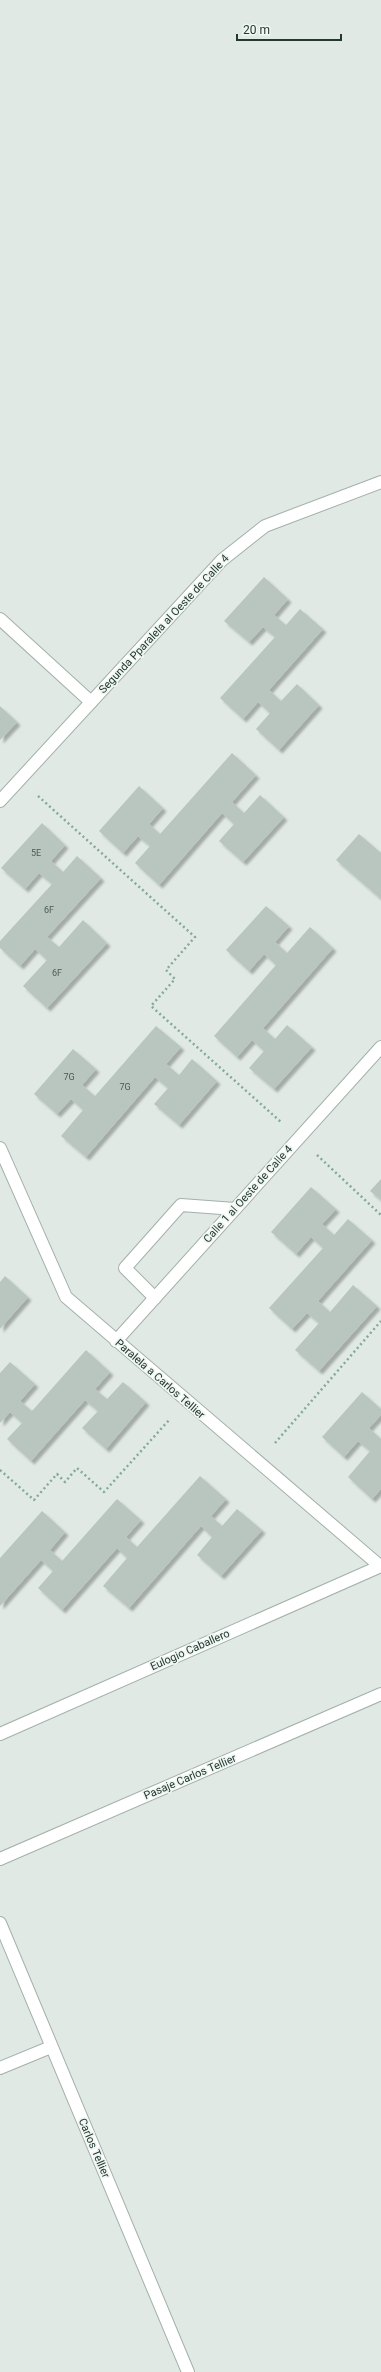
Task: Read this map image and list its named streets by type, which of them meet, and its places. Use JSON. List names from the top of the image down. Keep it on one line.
{"streets":{"street":["Segunda Pparalela al Oeste de Calle 4","Calle 1 al Oeste de Calle 4","Paralela a Carlos Tellier","Eulogio Caballero","Pasaje Carlos Tellier","Carlos Tellier"]},"crossings":[["Calle 1 al Oeste de Calle 4","Paralela a Carlos Tellier"],["Paralela a Carlos Tellier","Eulogio Caballero"]],"house_numbers":["5E","6F","6F","7G","7G"],"scale_bar":"20 m"}
